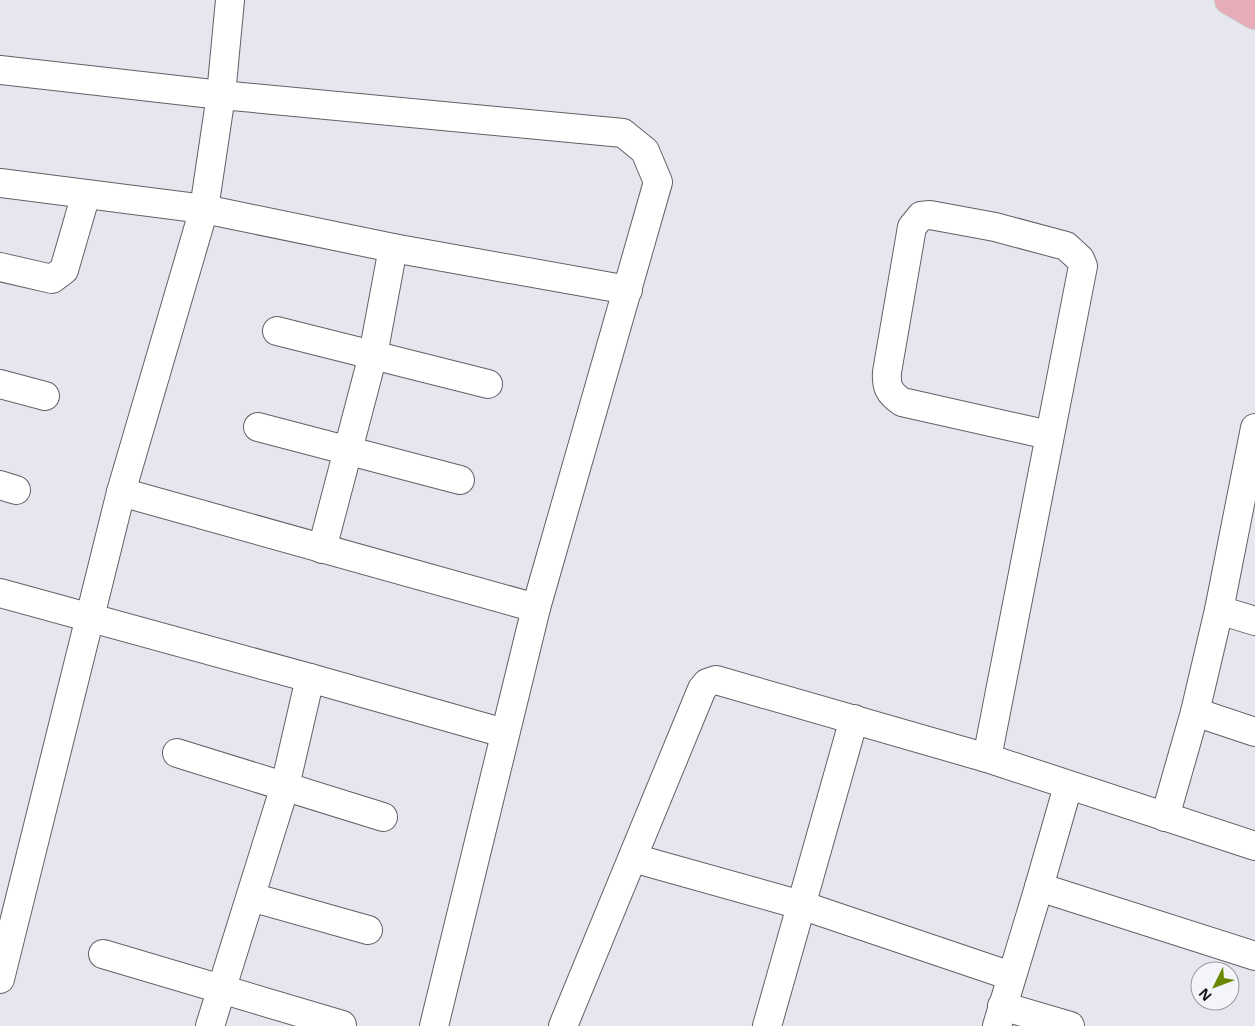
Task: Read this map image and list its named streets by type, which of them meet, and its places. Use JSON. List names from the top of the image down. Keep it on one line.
{"north":"bottom left"}
